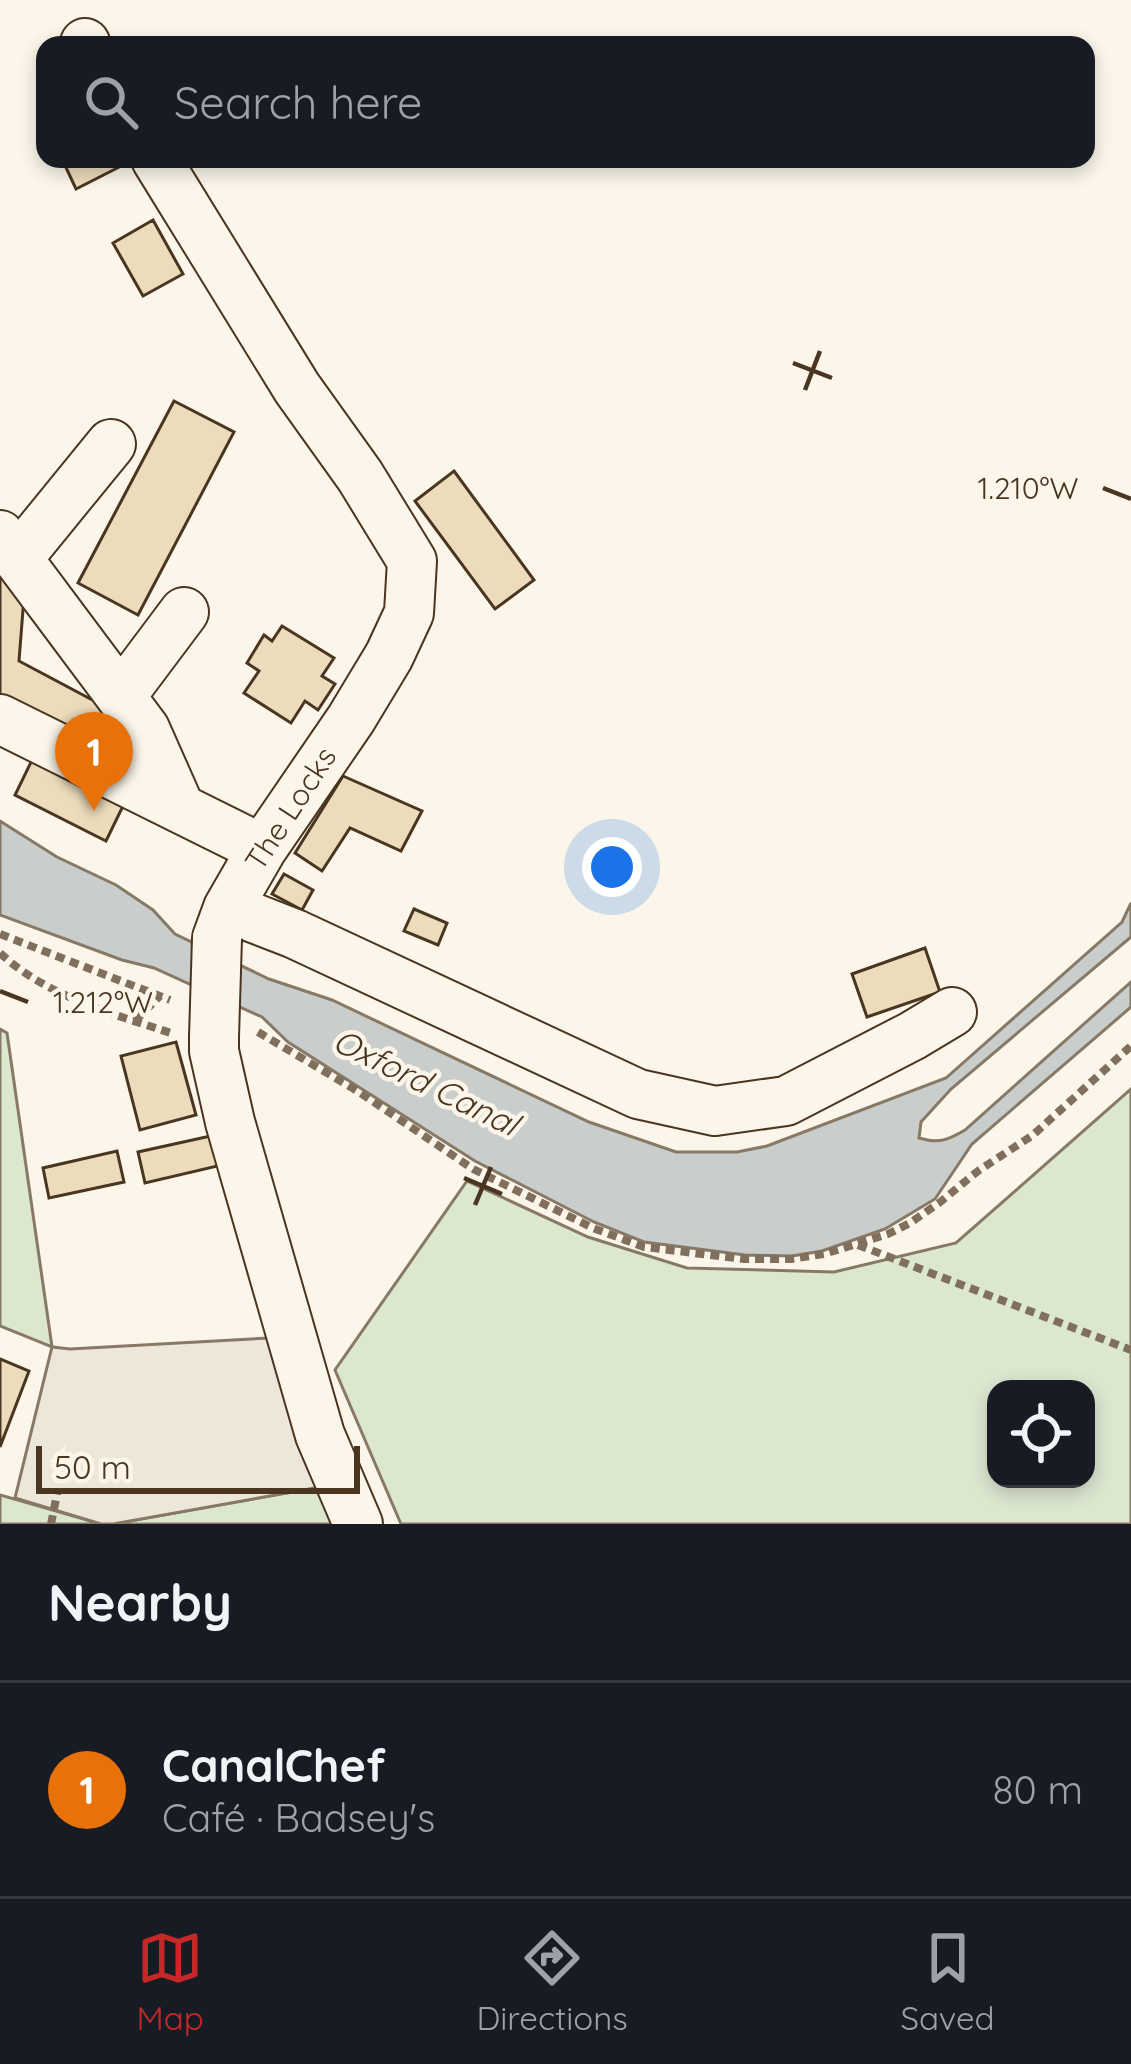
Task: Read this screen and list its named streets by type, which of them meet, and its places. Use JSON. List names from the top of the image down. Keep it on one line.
{"streets":{"street":["The Locks"]},"water":["Oxford Canal"],"scale_bar":"50 m","page":{"search":"Search here","pins":"1","scale":"50 m","heading":"Nearby","list":[{"mark":"1","name":"CanalChef","note":"Café · Badsey's","value":"80 m"}],"nav":["Map","Directions","Saved"]},"coordinates":["1.210°W","1.212°W"]}
